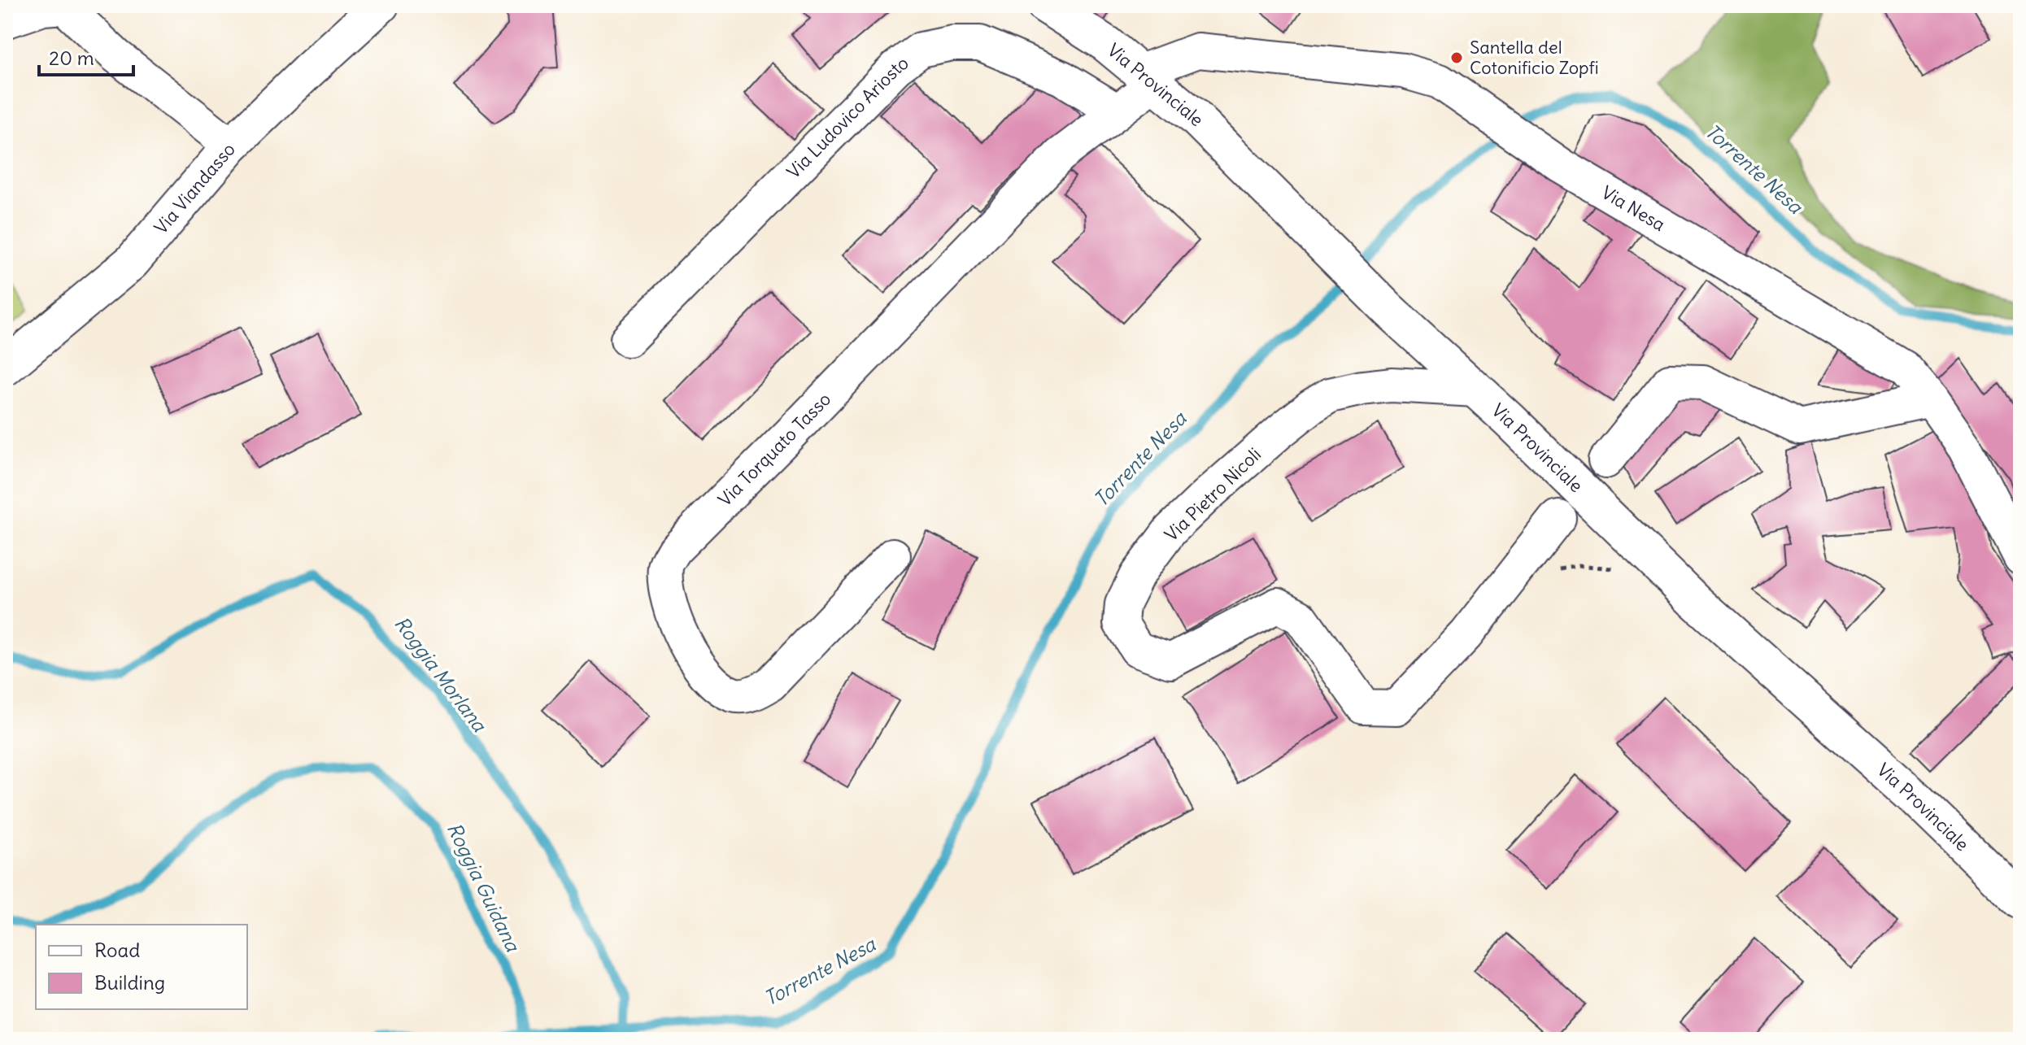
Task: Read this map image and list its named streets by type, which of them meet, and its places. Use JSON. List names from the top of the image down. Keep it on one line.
{"streets":{"street":["Via Provinciale","Via Ludovico Ariosto","Via Viandasso","Via Nesa","Via Torquato Tasso","Via Pietro Nicoli"]},"crossings":[["Via Provinciale","Via Nesa"],["Via Provinciale","Via Torquato Tasso"],["Via Provinciale","Via Pietro Nicoli"],["Via Ludovico Ariosto","Via Torquato Tasso"],["Via Nesa","Via Torquato Tasso"]],"water":["Torrente Nesa","Roggia Morlana","Roggia Guidana"],"places":["Santella del Cotonificio Zopfi"],"legend":["Road","Building"],"scale_bar":"20 m"}
